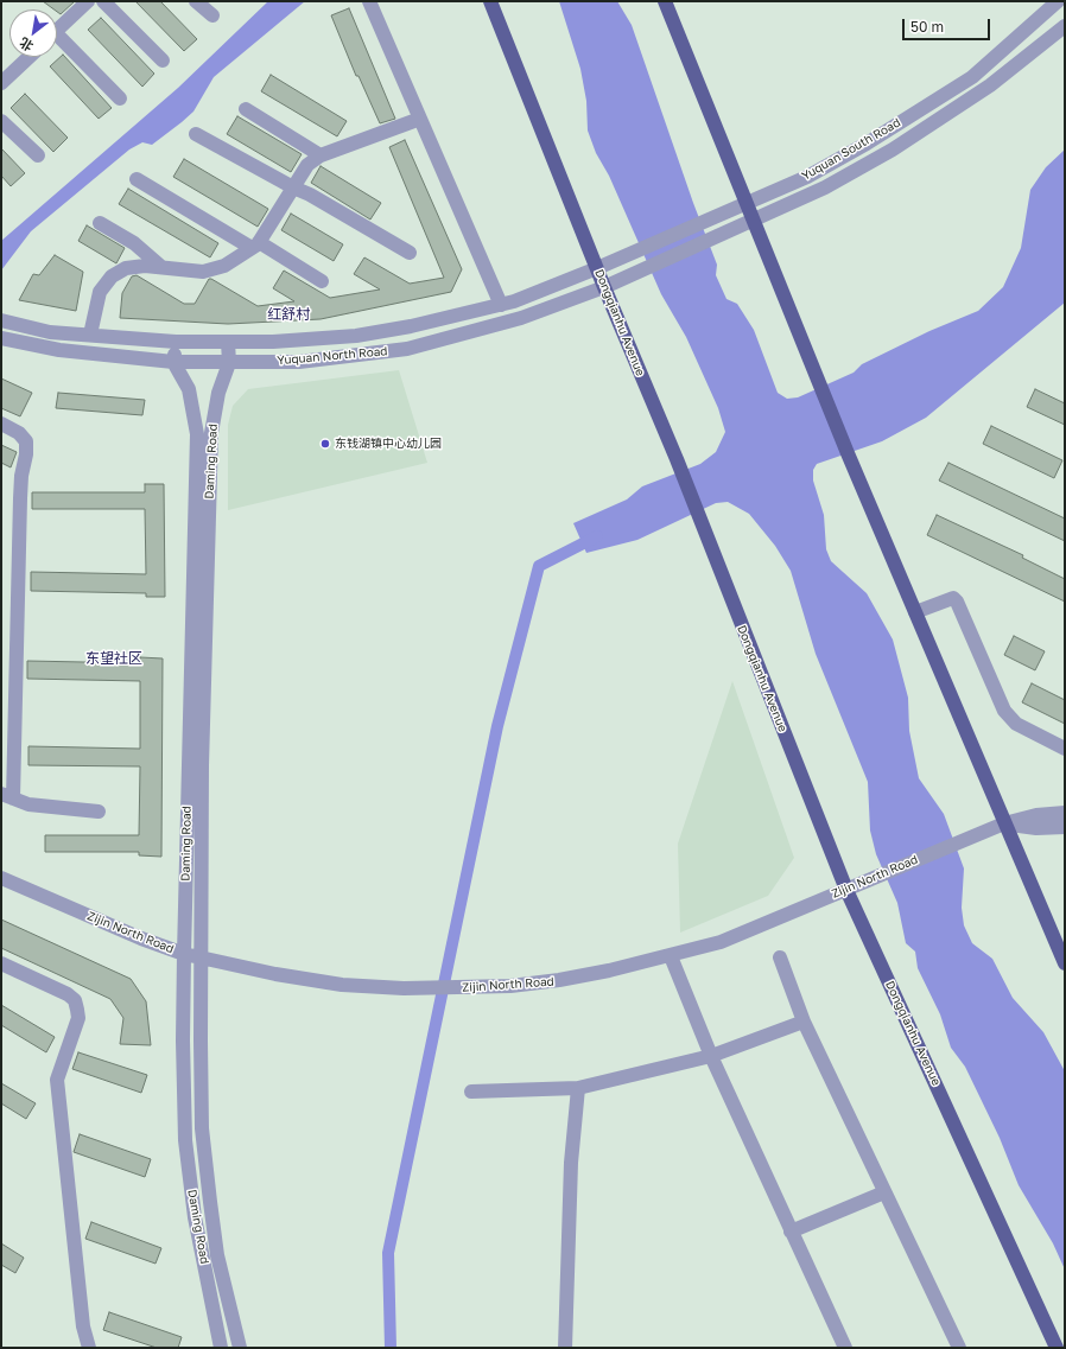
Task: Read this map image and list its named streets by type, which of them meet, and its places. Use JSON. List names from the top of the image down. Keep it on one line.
{"streets":{"main road":["Dongqianhu Avenue"],"street":["Yuquan South Road","Yuquan North Road","Daming Road","Zijin North Road"]},"crossings":[["Yuquan South Road","Yuquan North Road"],["Dongqianhu Avenue","Yuquan North Road"],["Dongqianhu Avenue","Zijin North Road"],["Yuquan North Road","Daming Road"],["Daming Road","Zijin North Road"]],"districts":["红舒村","东望社区"],"places":["东钱湖镇中心幼儿园"],"scale_bar":"50 m","north":"bottom left"}
